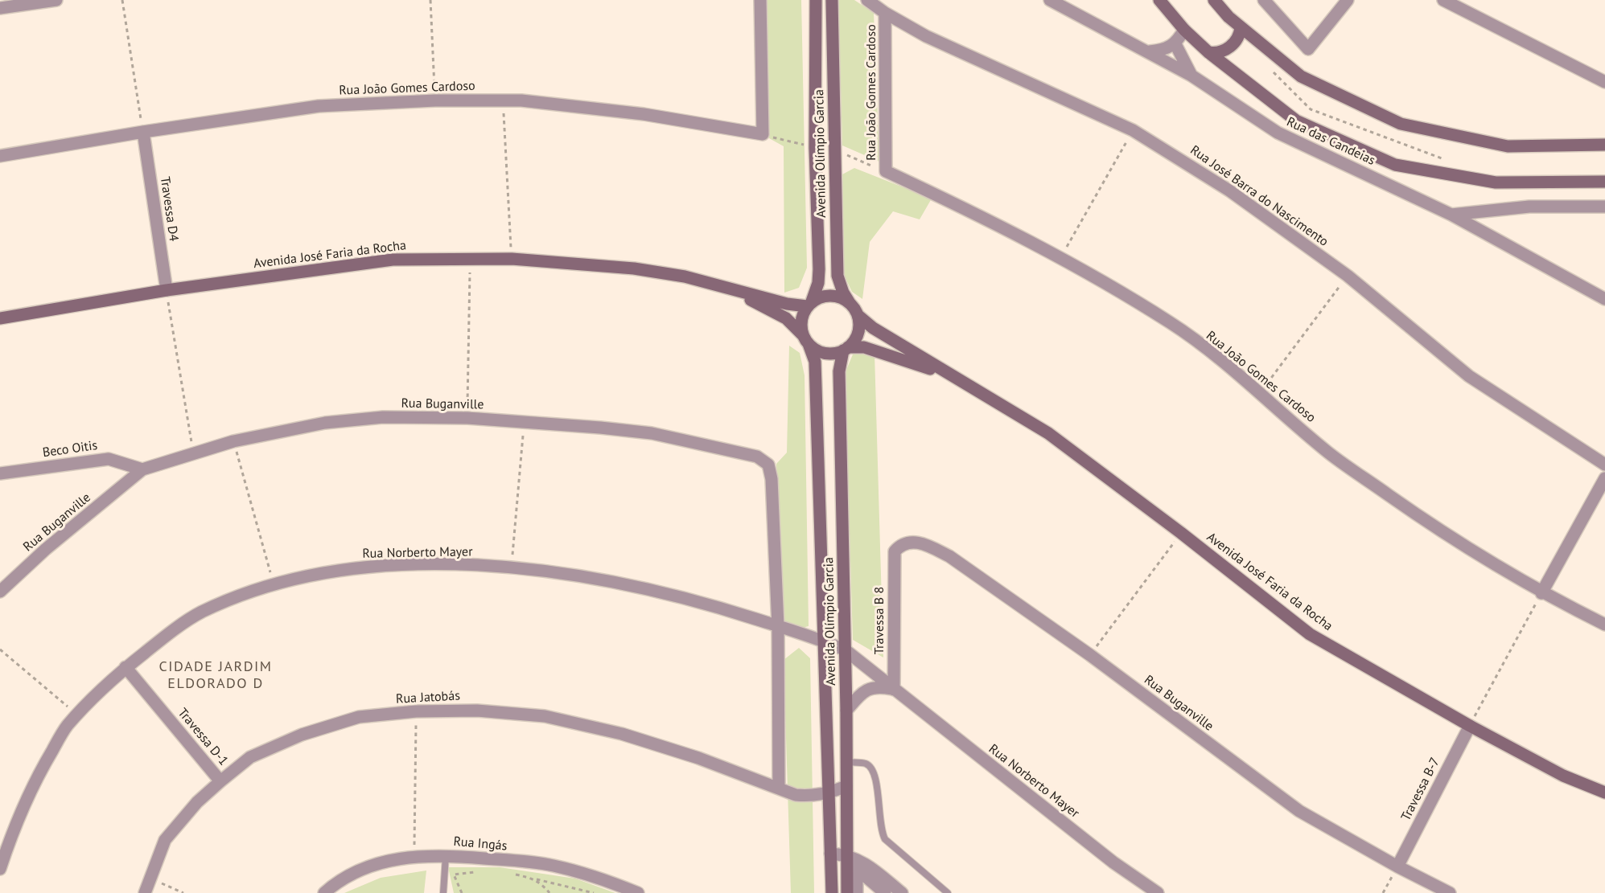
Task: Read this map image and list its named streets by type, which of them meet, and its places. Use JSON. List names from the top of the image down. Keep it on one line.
{"streets":{"street":["Rua João Gomes Cardoso","Rua das Candeias","Avenida Olímpio Garcia","Rua José Barra do Nascimento","Travessa D4","Avenida José Faria da Rocha","Rua Buganville","Beco Oitis","Rua Norberto Mayer","Travessa B 8","Rua Jatobás","Travessa D-1","Travessa B-7","Rua Ingás"]},"crossings":[["Rua João Gomes Cardoso","Avenida Olímpio Garcia"],["Rua João Gomes Cardoso","Rua José Barra do Nascimento"],["Rua João Gomes Cardoso","Travessa D4"],["Avenida Olímpio Garcia","Avenida José Faria da Rocha"],["Avenida Olímpio Garcia","Rua Norberto Mayer"],["Avenida Olímpio Garcia","Rua Jatobás"],["Travessa D4","Avenida José Faria da Rocha"],["Avenida José Faria da Rocha","Travessa B-7"],["Rua Buganville","Beco Oitis"],["Rua Buganville","Rua Norberto Mayer"],["Rua Buganville","Travessa B 8"],["Rua Buganville","Travessa B-7"],["Rua Norberto Mayer","Travessa B 8"],["Rua Norberto Mayer","Travessa D-1"],["Rua Jatobás","Travessa D-1"]],"districts":["CIDADE JARDIM ELDORADO D"]}
